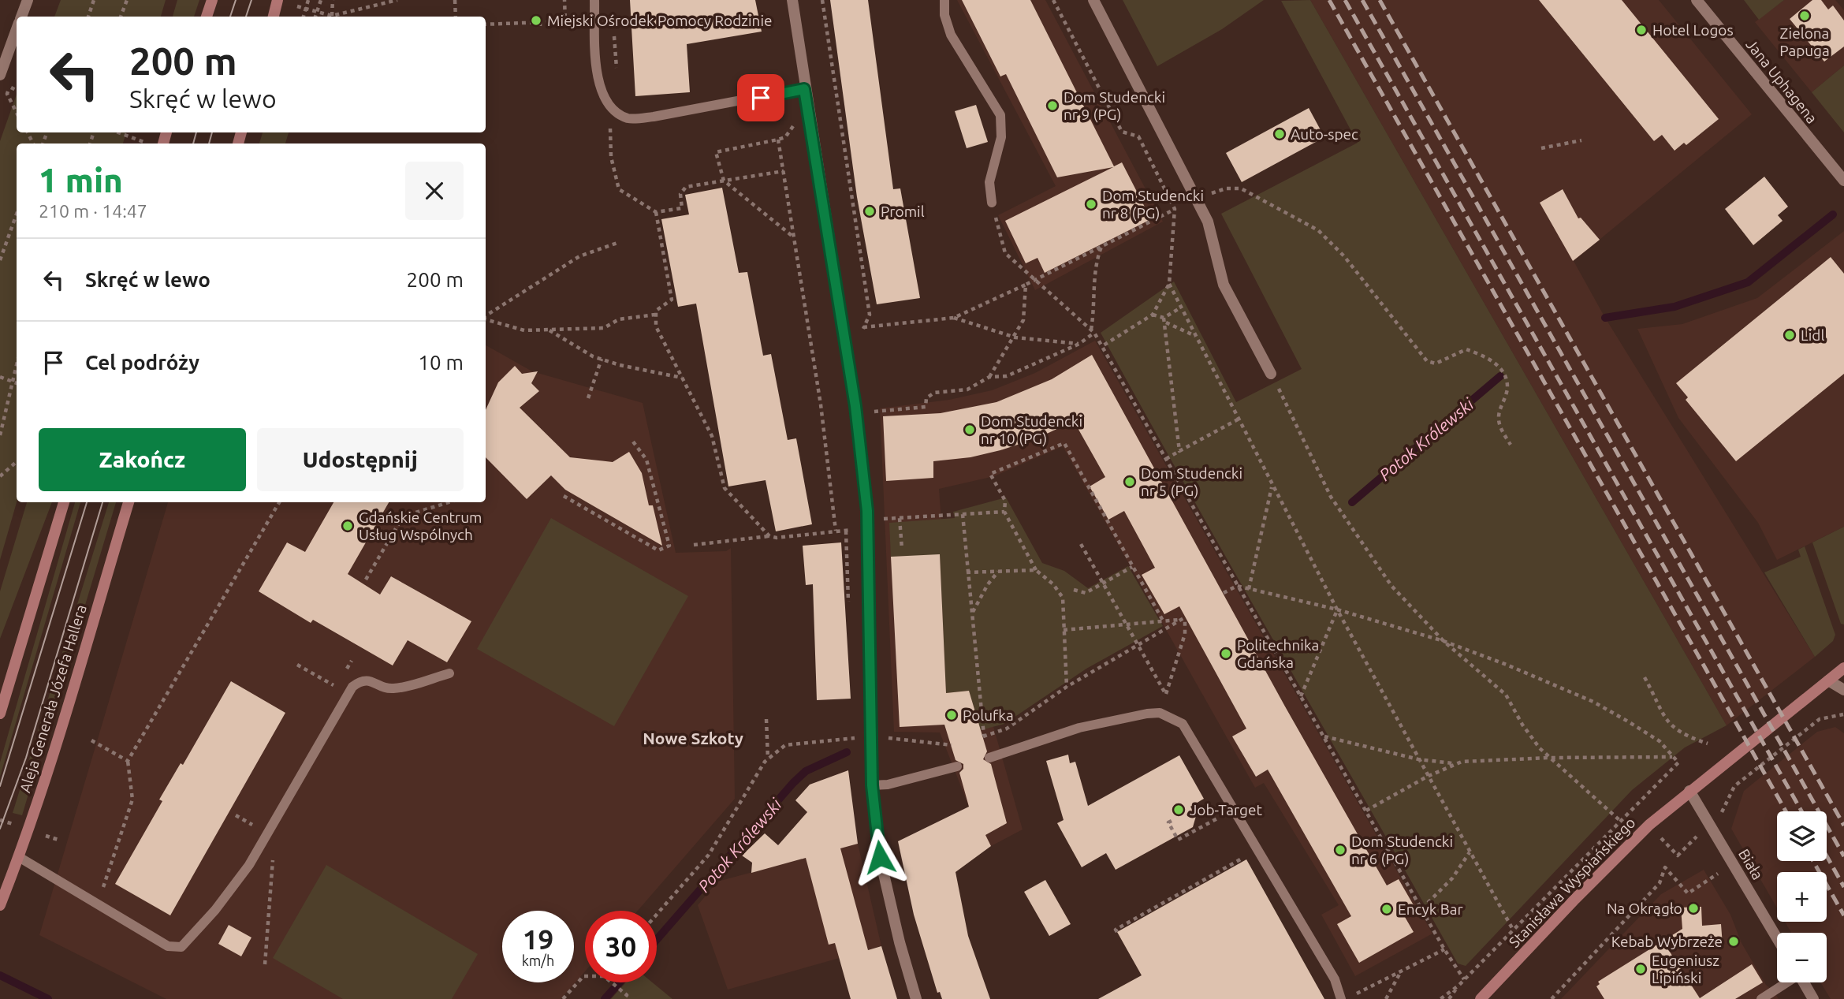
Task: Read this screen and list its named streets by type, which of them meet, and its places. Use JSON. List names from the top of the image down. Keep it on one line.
{"streets":{"main road":["Aleja Generała Józefa Hallera","Stanisława Wyspiańskiego"],"street":["Jana Uphagena","Biała"]},"crossings":[["Biała","Stanisława Wyspiańskiego"]],"districts":["Nowe Szkoty"],"water":["Potok Królewski"],"places":["Zielona Papuga","Miejski Ośrodek Pomocy Rodzinie","Hotel Logos","Dom Studencki nr 9 (PG)","Auto-spec","Dom Studencki nr 8 (PG)","Promil","Lidl","Dom Studencki nr 10 (PG)","Dom Studencki nr 5 (PG)","Gdańskie Centrum Usług Wspólnych","Politechnika Gdańska","Polufka","Job-Target","Dom Studencki nr 6 (PG)","Na Okrągło","Encyk Bar","Kebab Wybrzeże","Eugeniusz Lipiński"],"page":{"turn":["200 m","Skręć w lewo"],"heading":["1 min","210 m · 14:47"],"list":[{"name":"Skręć w lewo","value":"200 m"},{"name":"Cel podróży","value":"10 m"}],"buttons":["Zakończ","Udostępnij"],"map_buttons":["+","−"],"speed":"19 km/h","limit":"30"}}
